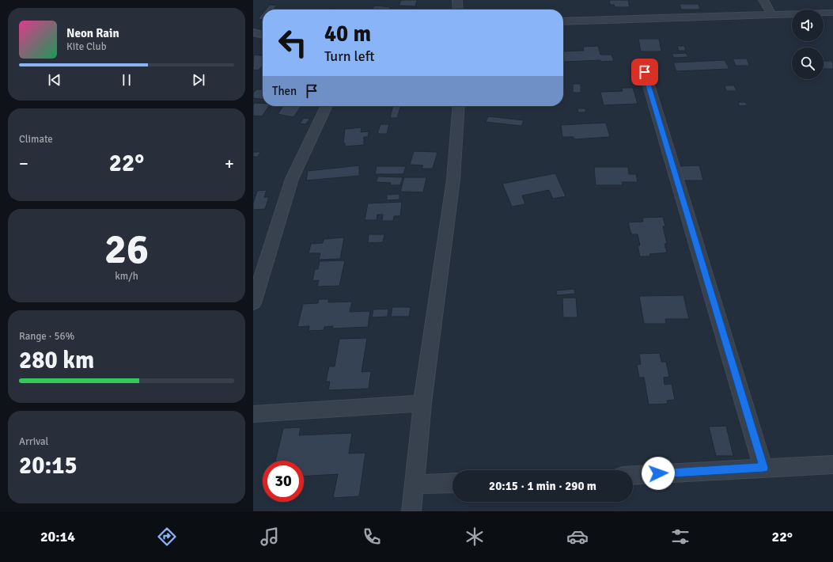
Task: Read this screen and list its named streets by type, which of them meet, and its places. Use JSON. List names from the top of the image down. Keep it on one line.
{"page":{"turn":["40 m","Turn left"],"song":["Neon Rain","Kite Club"],"then":"Then","tile":["Climate",["26","km/h"],["Range · 56%","280 km"],["Arrival","20:15"]],"heat":["−","22°","+"],"limit":"30","trip":"20:15 · 1 min · 290 m","tabs":["20:14","22°"]}}
